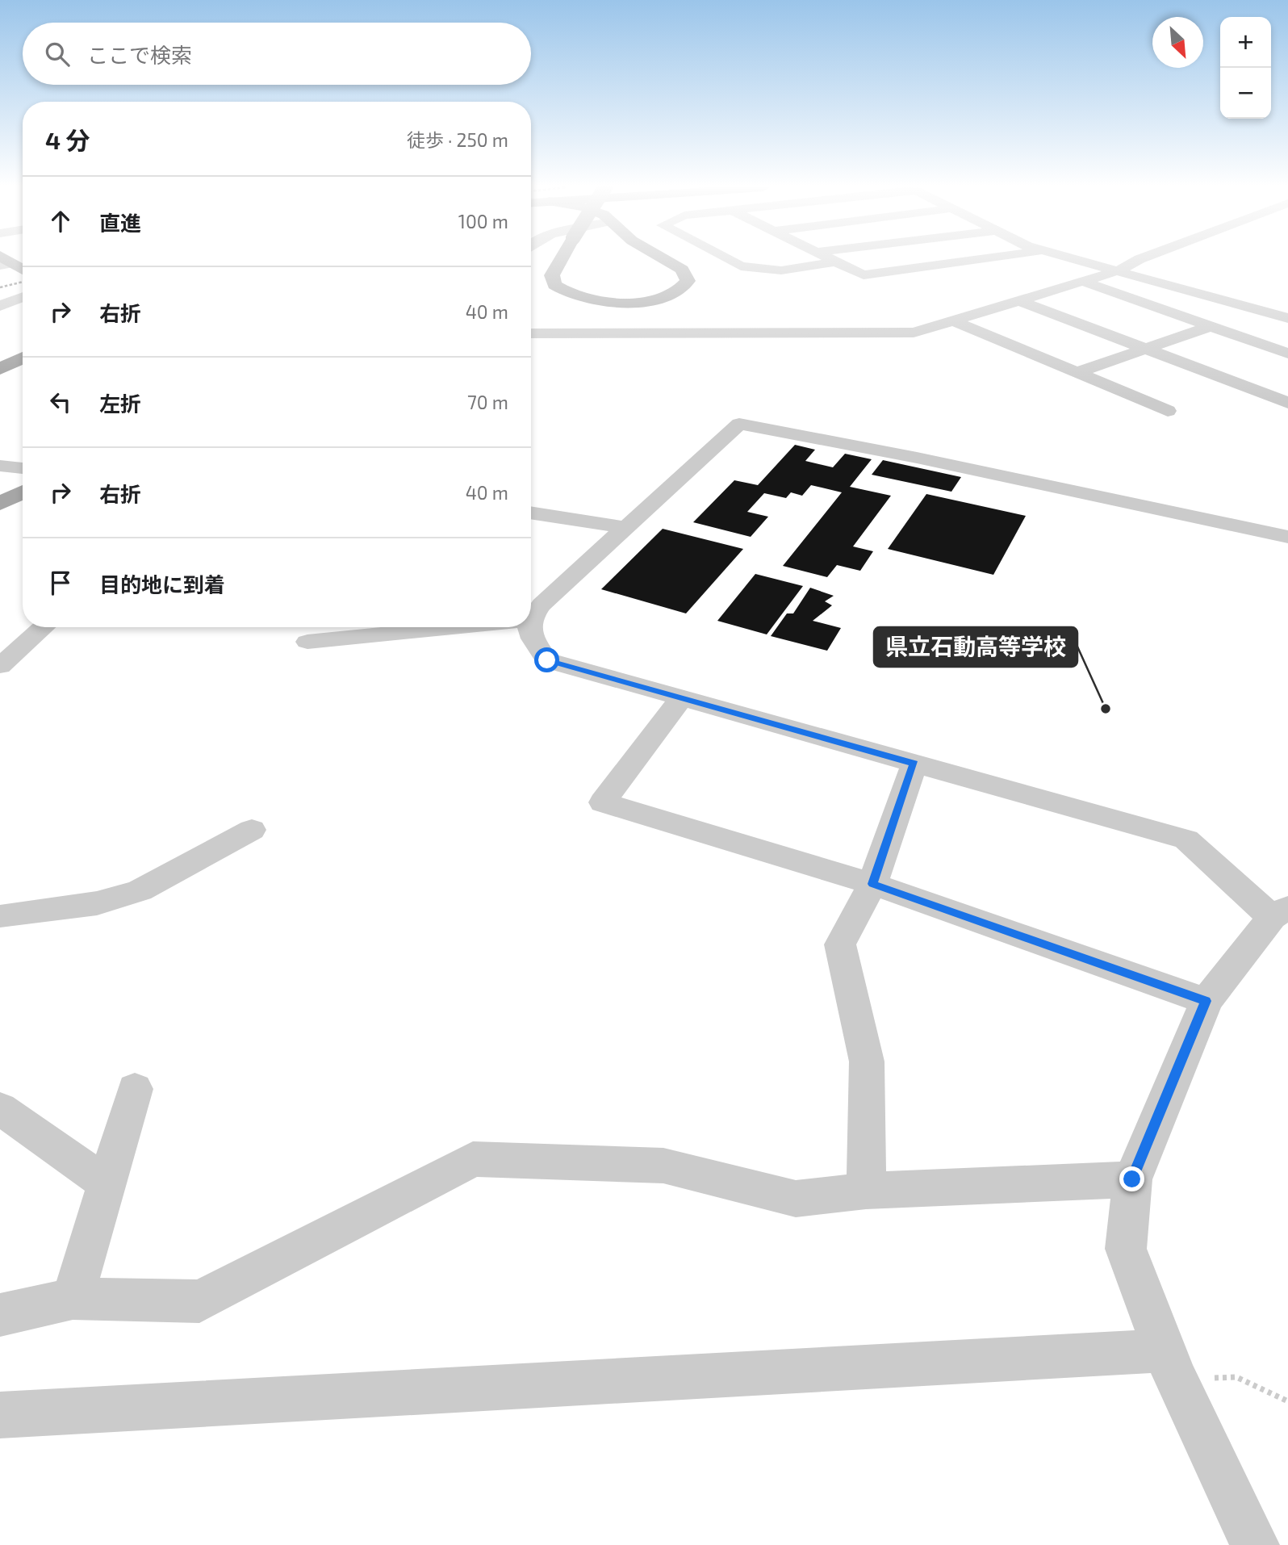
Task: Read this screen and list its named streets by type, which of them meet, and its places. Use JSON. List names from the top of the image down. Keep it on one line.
{"places":["県立石動高等学校"],"north":"bottom right","page":{"map_buttons":["+","−"],"search":"ここで検索","heading":["4 分","徒歩 · 250 m"],"list":[["直進","100 m"],["右折","40 m"],["左折","70 m"],["右折","40 m"],"目的地に到着"]}}
